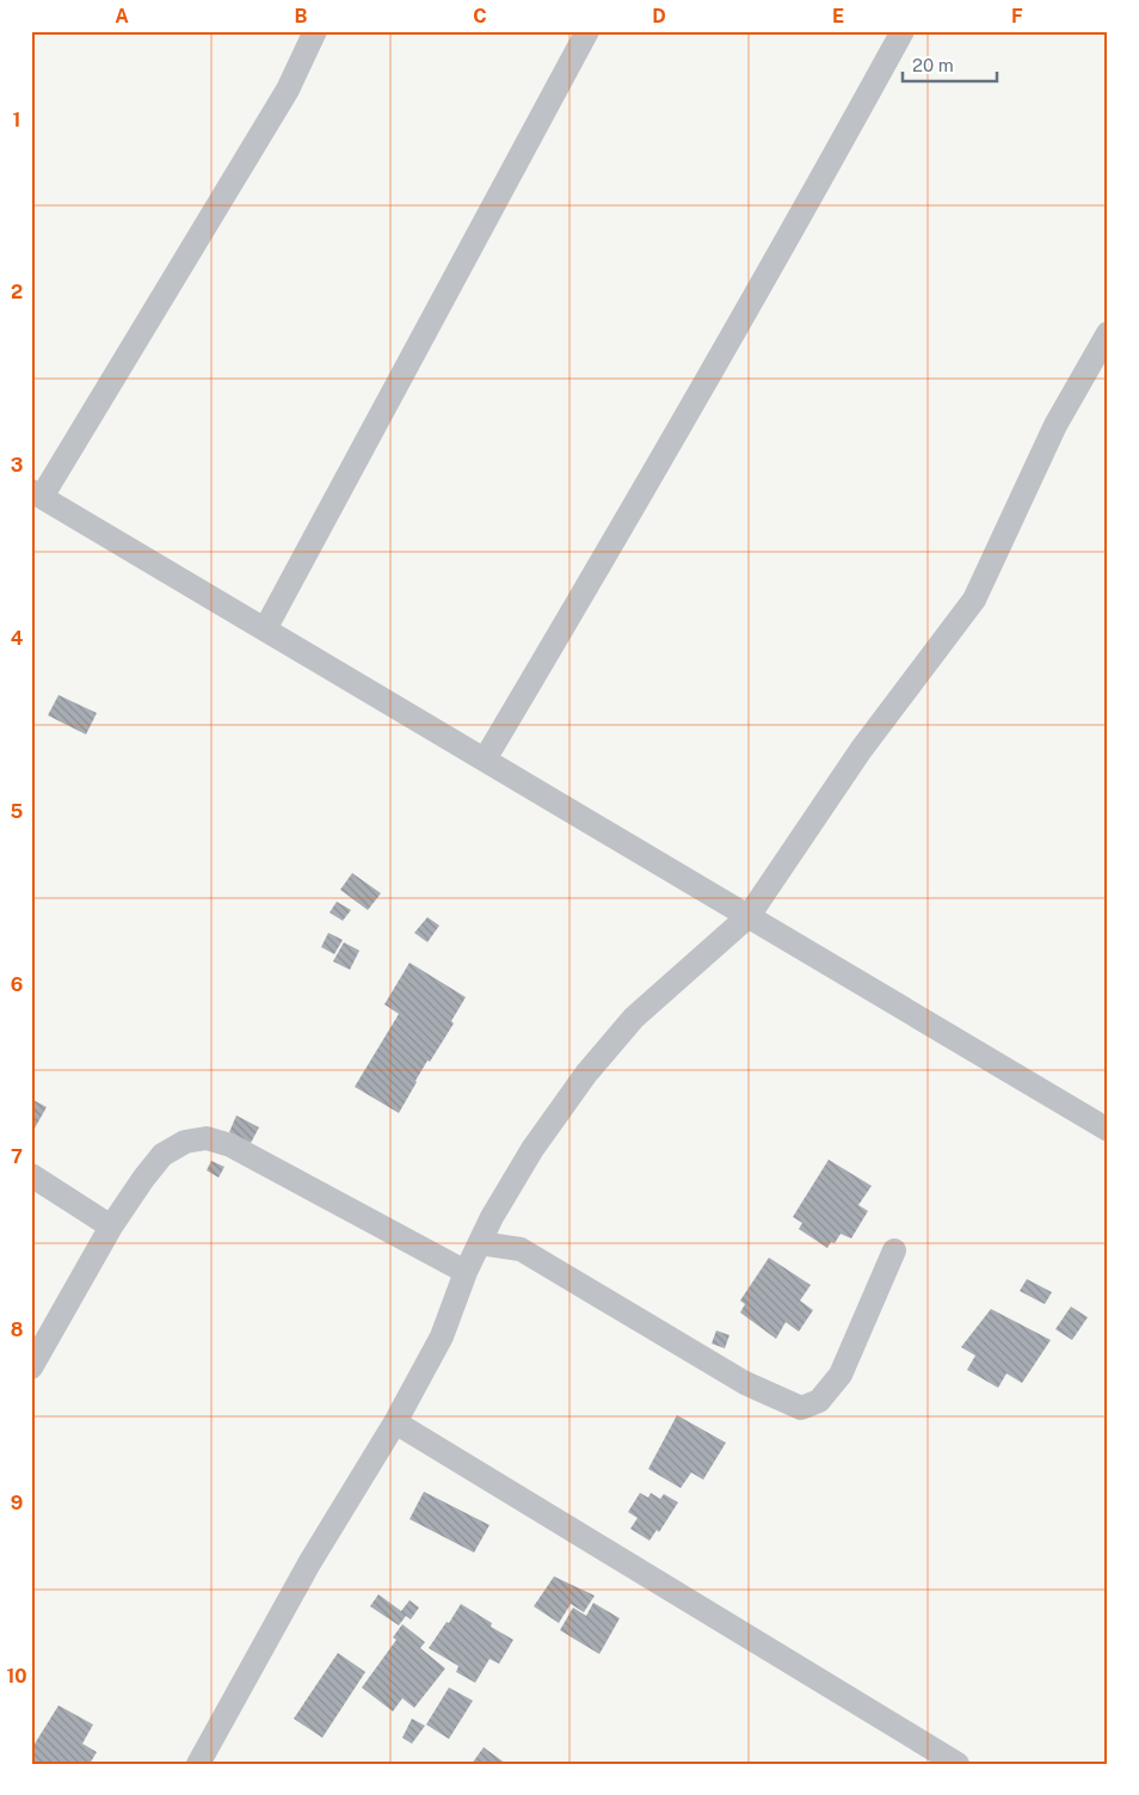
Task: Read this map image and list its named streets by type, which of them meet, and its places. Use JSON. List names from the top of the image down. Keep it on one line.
{"scale_bar":"20 m","grid":{"columns":["A","B","C","D","E","F"],"rows":["1","2","3","4","5","6","7","8","9","10"]}}
